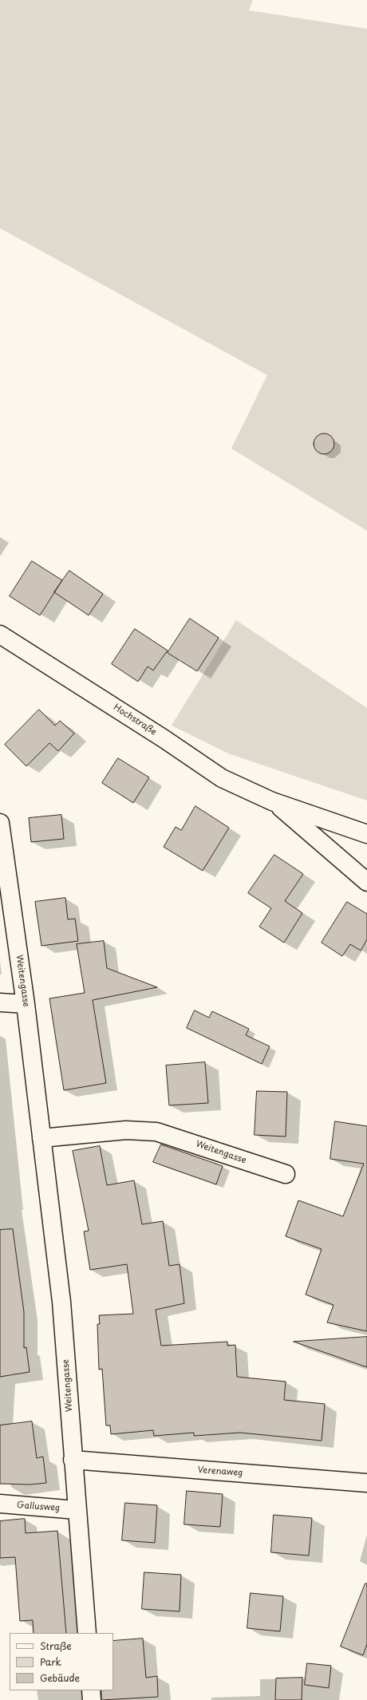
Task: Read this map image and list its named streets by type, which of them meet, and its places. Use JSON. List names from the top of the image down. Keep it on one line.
{"streets":{"street":["Hochstraße","Weitengasse","Verenaweg","Gallusweg"]},"crossings":[["Weitengasse","Verenaweg"],["Weitengasse","Gallusweg"]],"legend":["Straße","Park","Gebäude"]}
